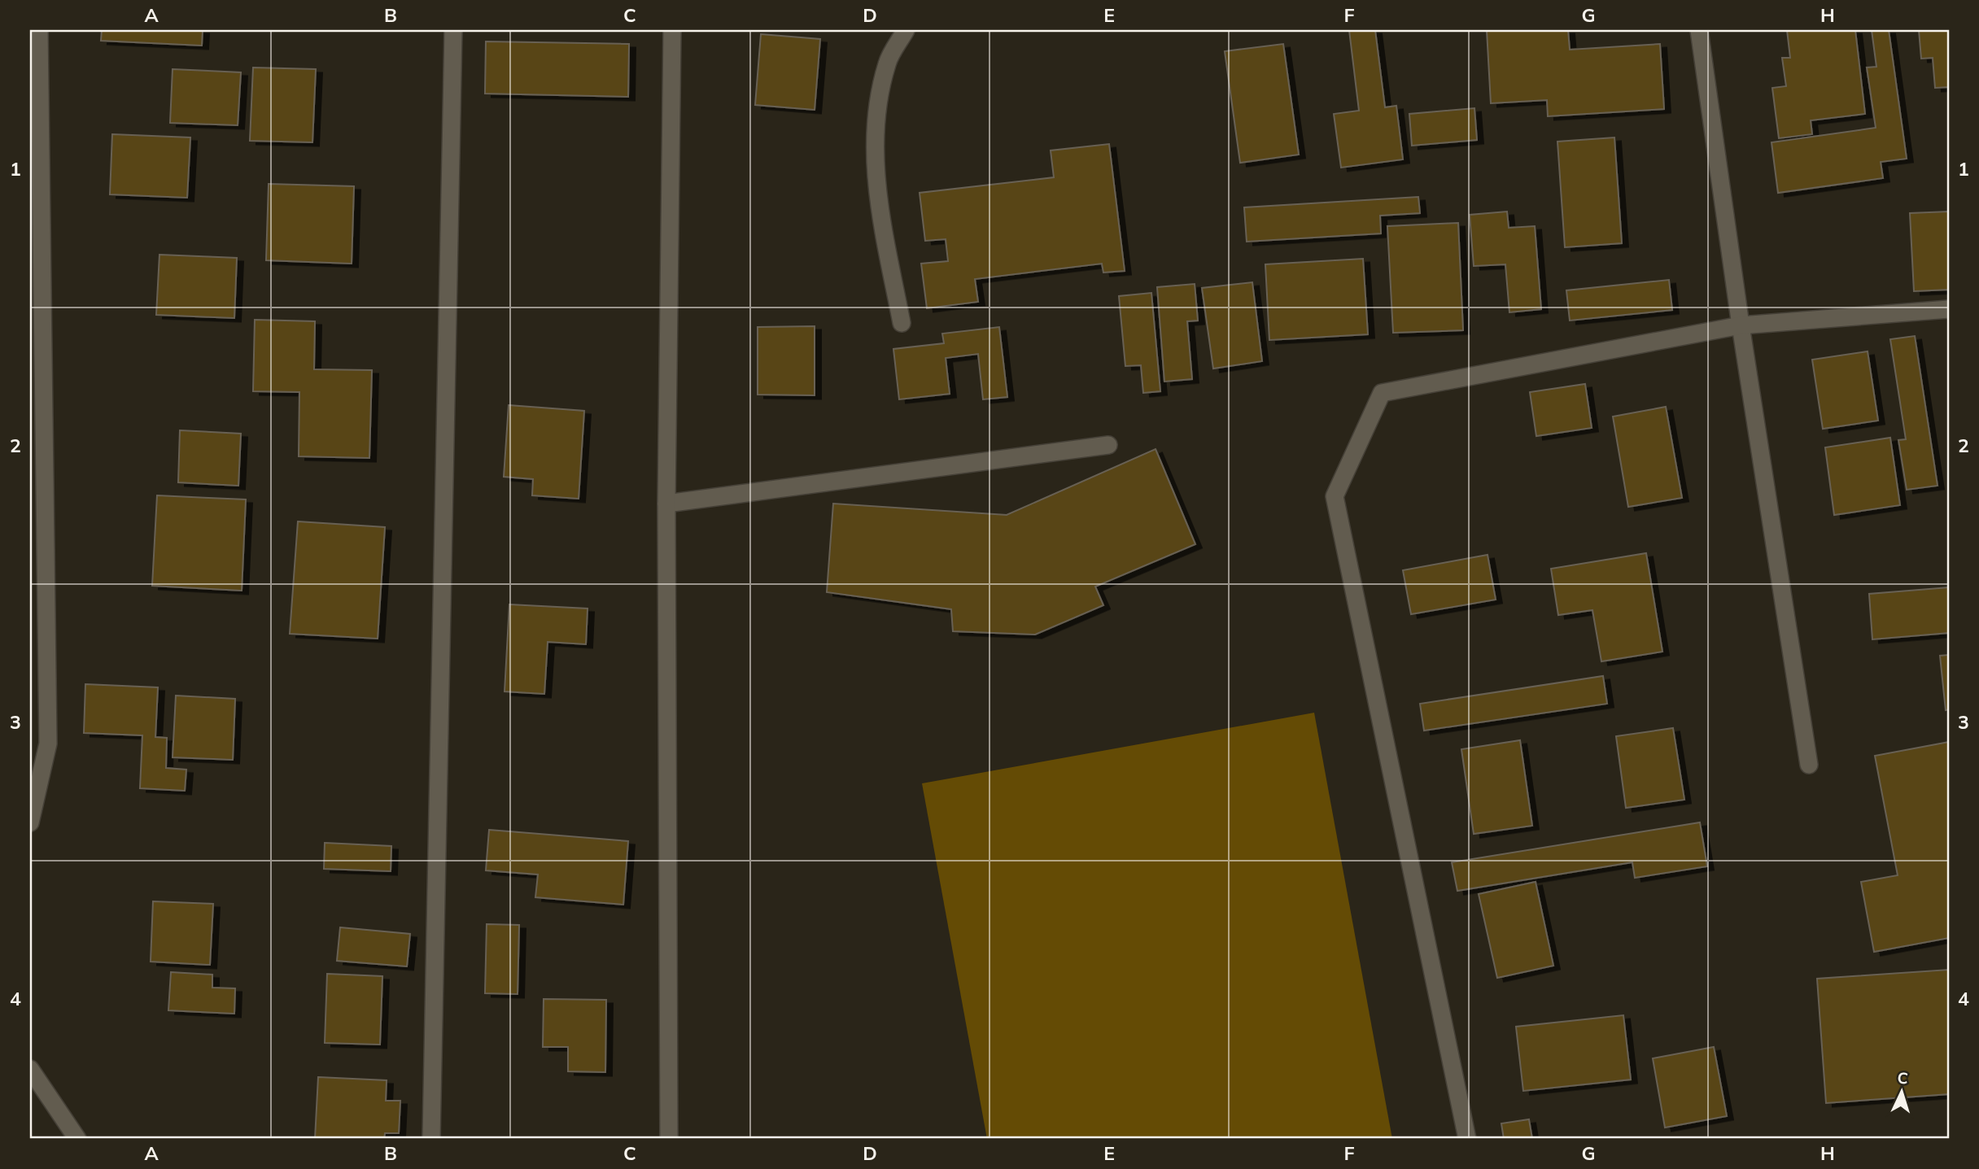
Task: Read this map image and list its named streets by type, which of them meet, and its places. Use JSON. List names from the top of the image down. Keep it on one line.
{"north":"top","grid":{"columns":["A","B","C","D","E","F","G","H"],"rows":["1","2","3","4"]}}
